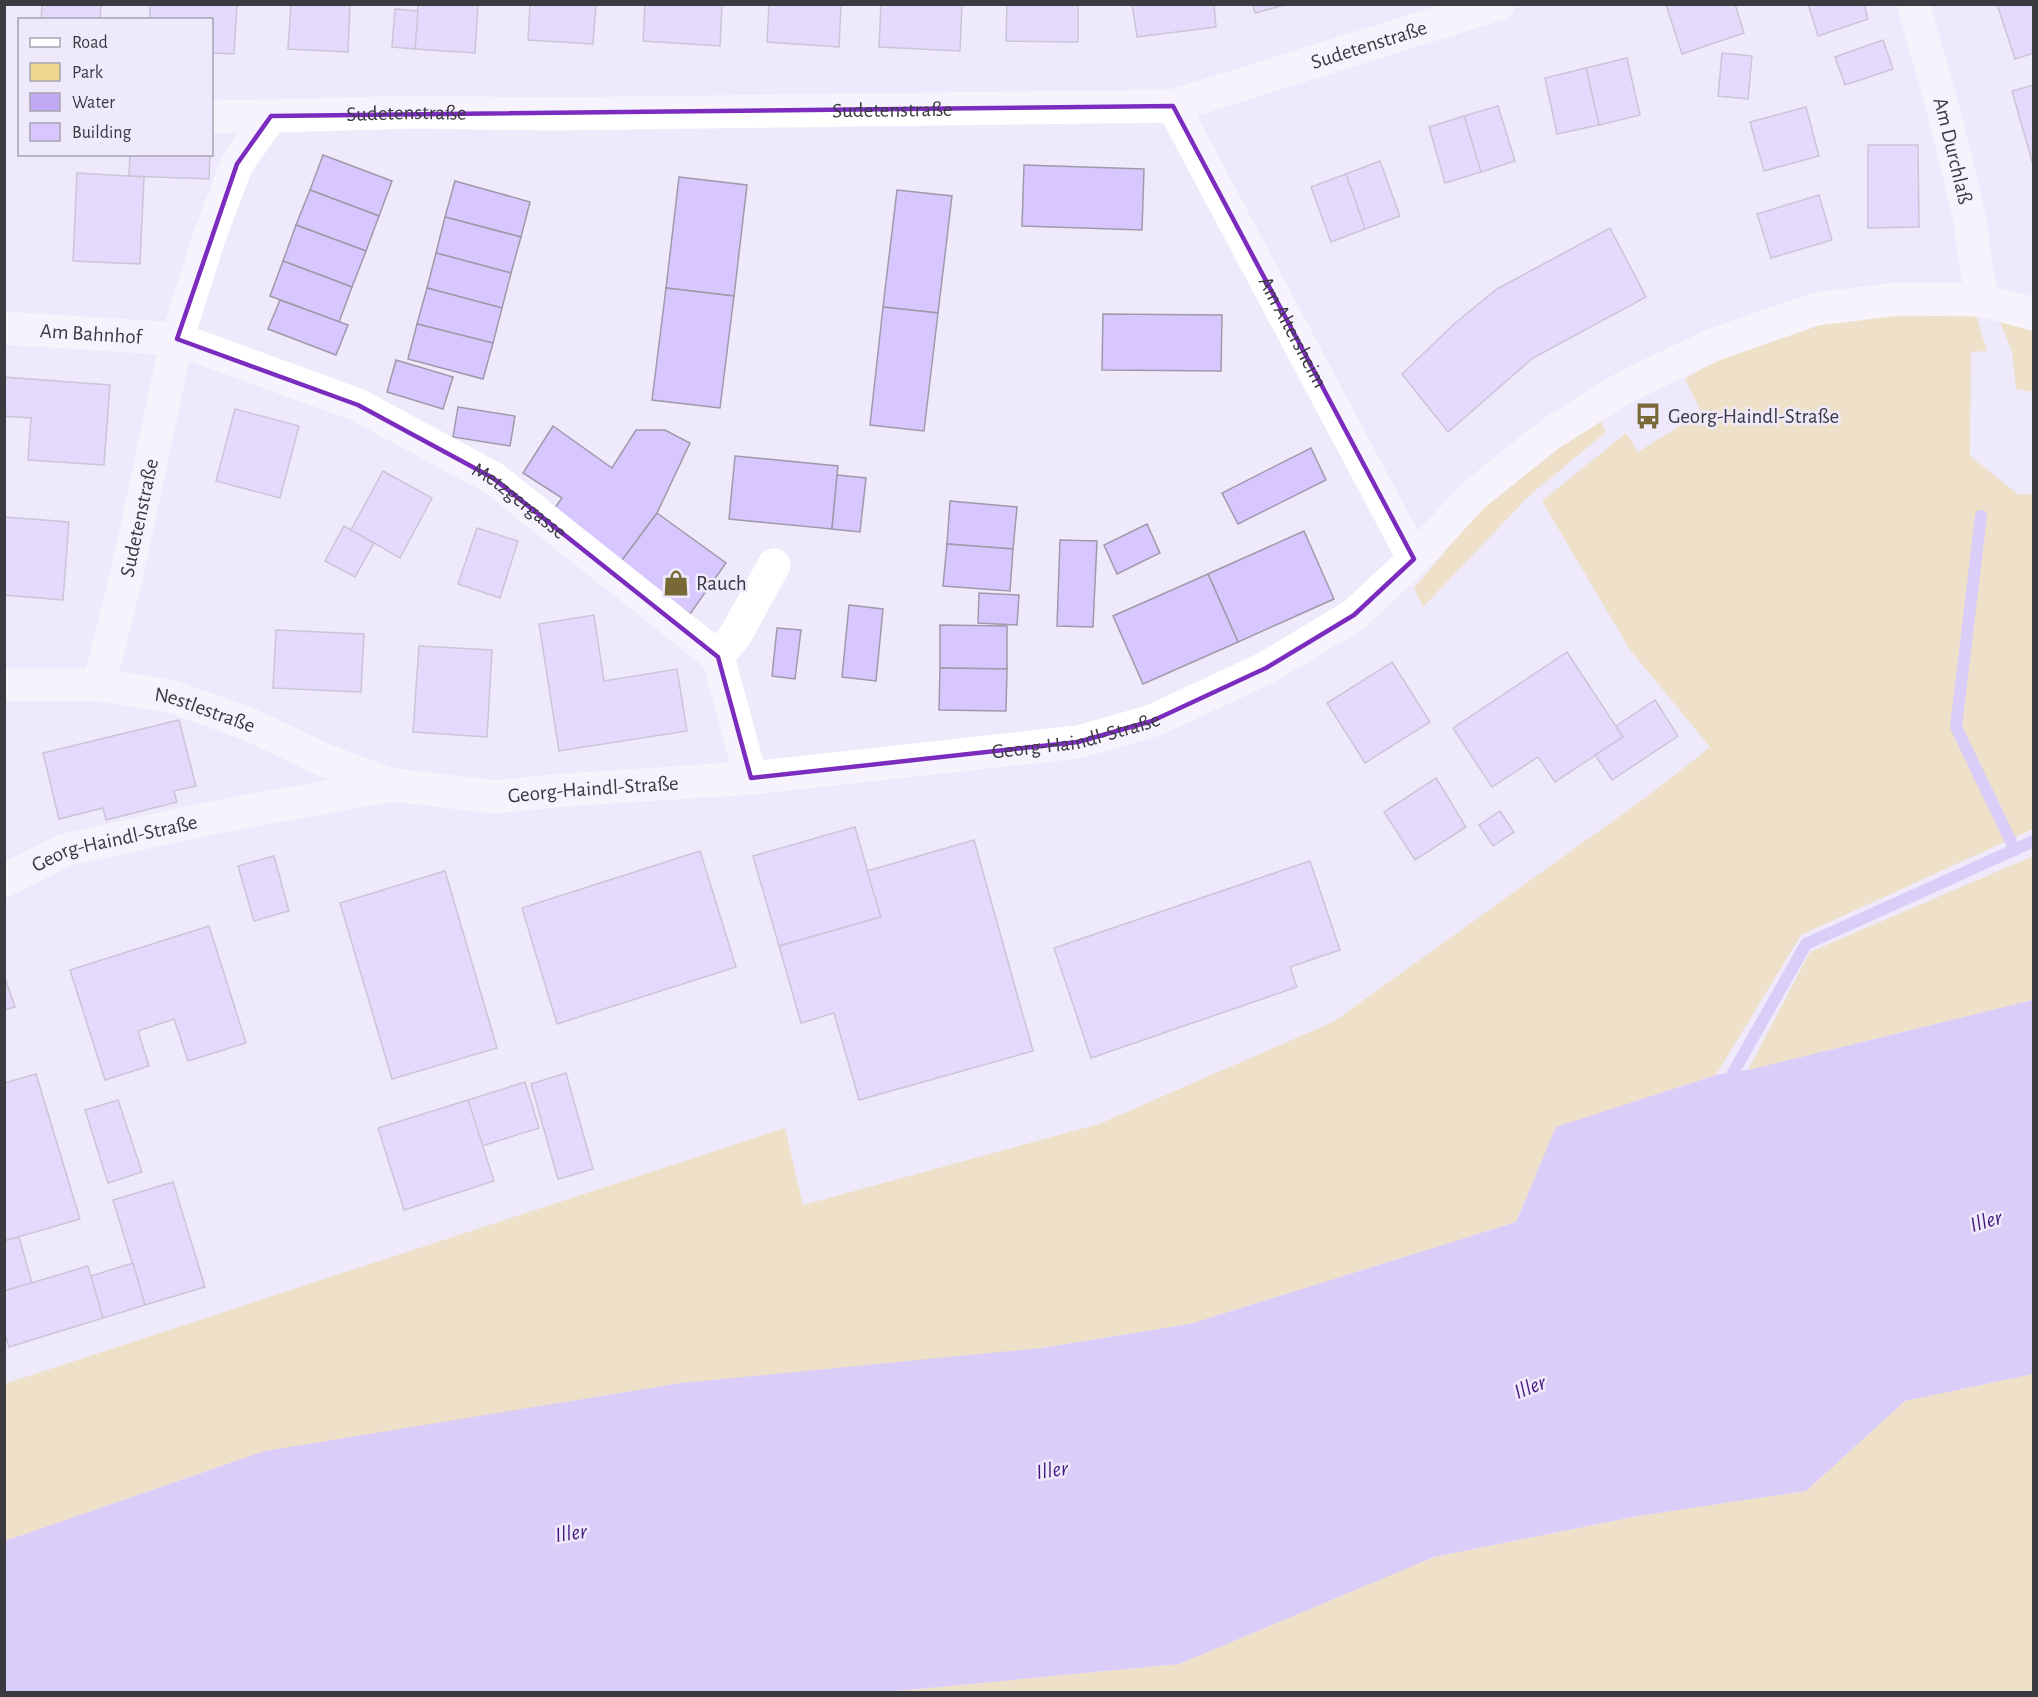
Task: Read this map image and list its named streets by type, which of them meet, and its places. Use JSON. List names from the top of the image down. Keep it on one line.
{"streets":{"street":["Sudetenstraße","Am Durchlaß","Am Altersheim","Am Bahnhof","Metzgergasse","Nestlestraße","Georg-Haindl-Straße"]},"crossings":[["Sudetenstraße","Am Altersheim"],["Sudetenstraße","Am Bahnhof"],["Sudetenstraße","Metzgergasse"],["Sudetenstraße","Nestlestraße"],["Am Durchlaß","Georg-Haindl-Straße"],["Am Altersheim","Georg-Haindl-Straße"],["Am Bahnhof","Metzgergasse"],["Nestlestraße","Georg-Haindl-Straße"]],"water":["Iller"],"places":{"bus stop":["Georg-Haindl-Straße"],"shop":["Rauch"]},"legend":["Road","Park","Water","Building"]}
